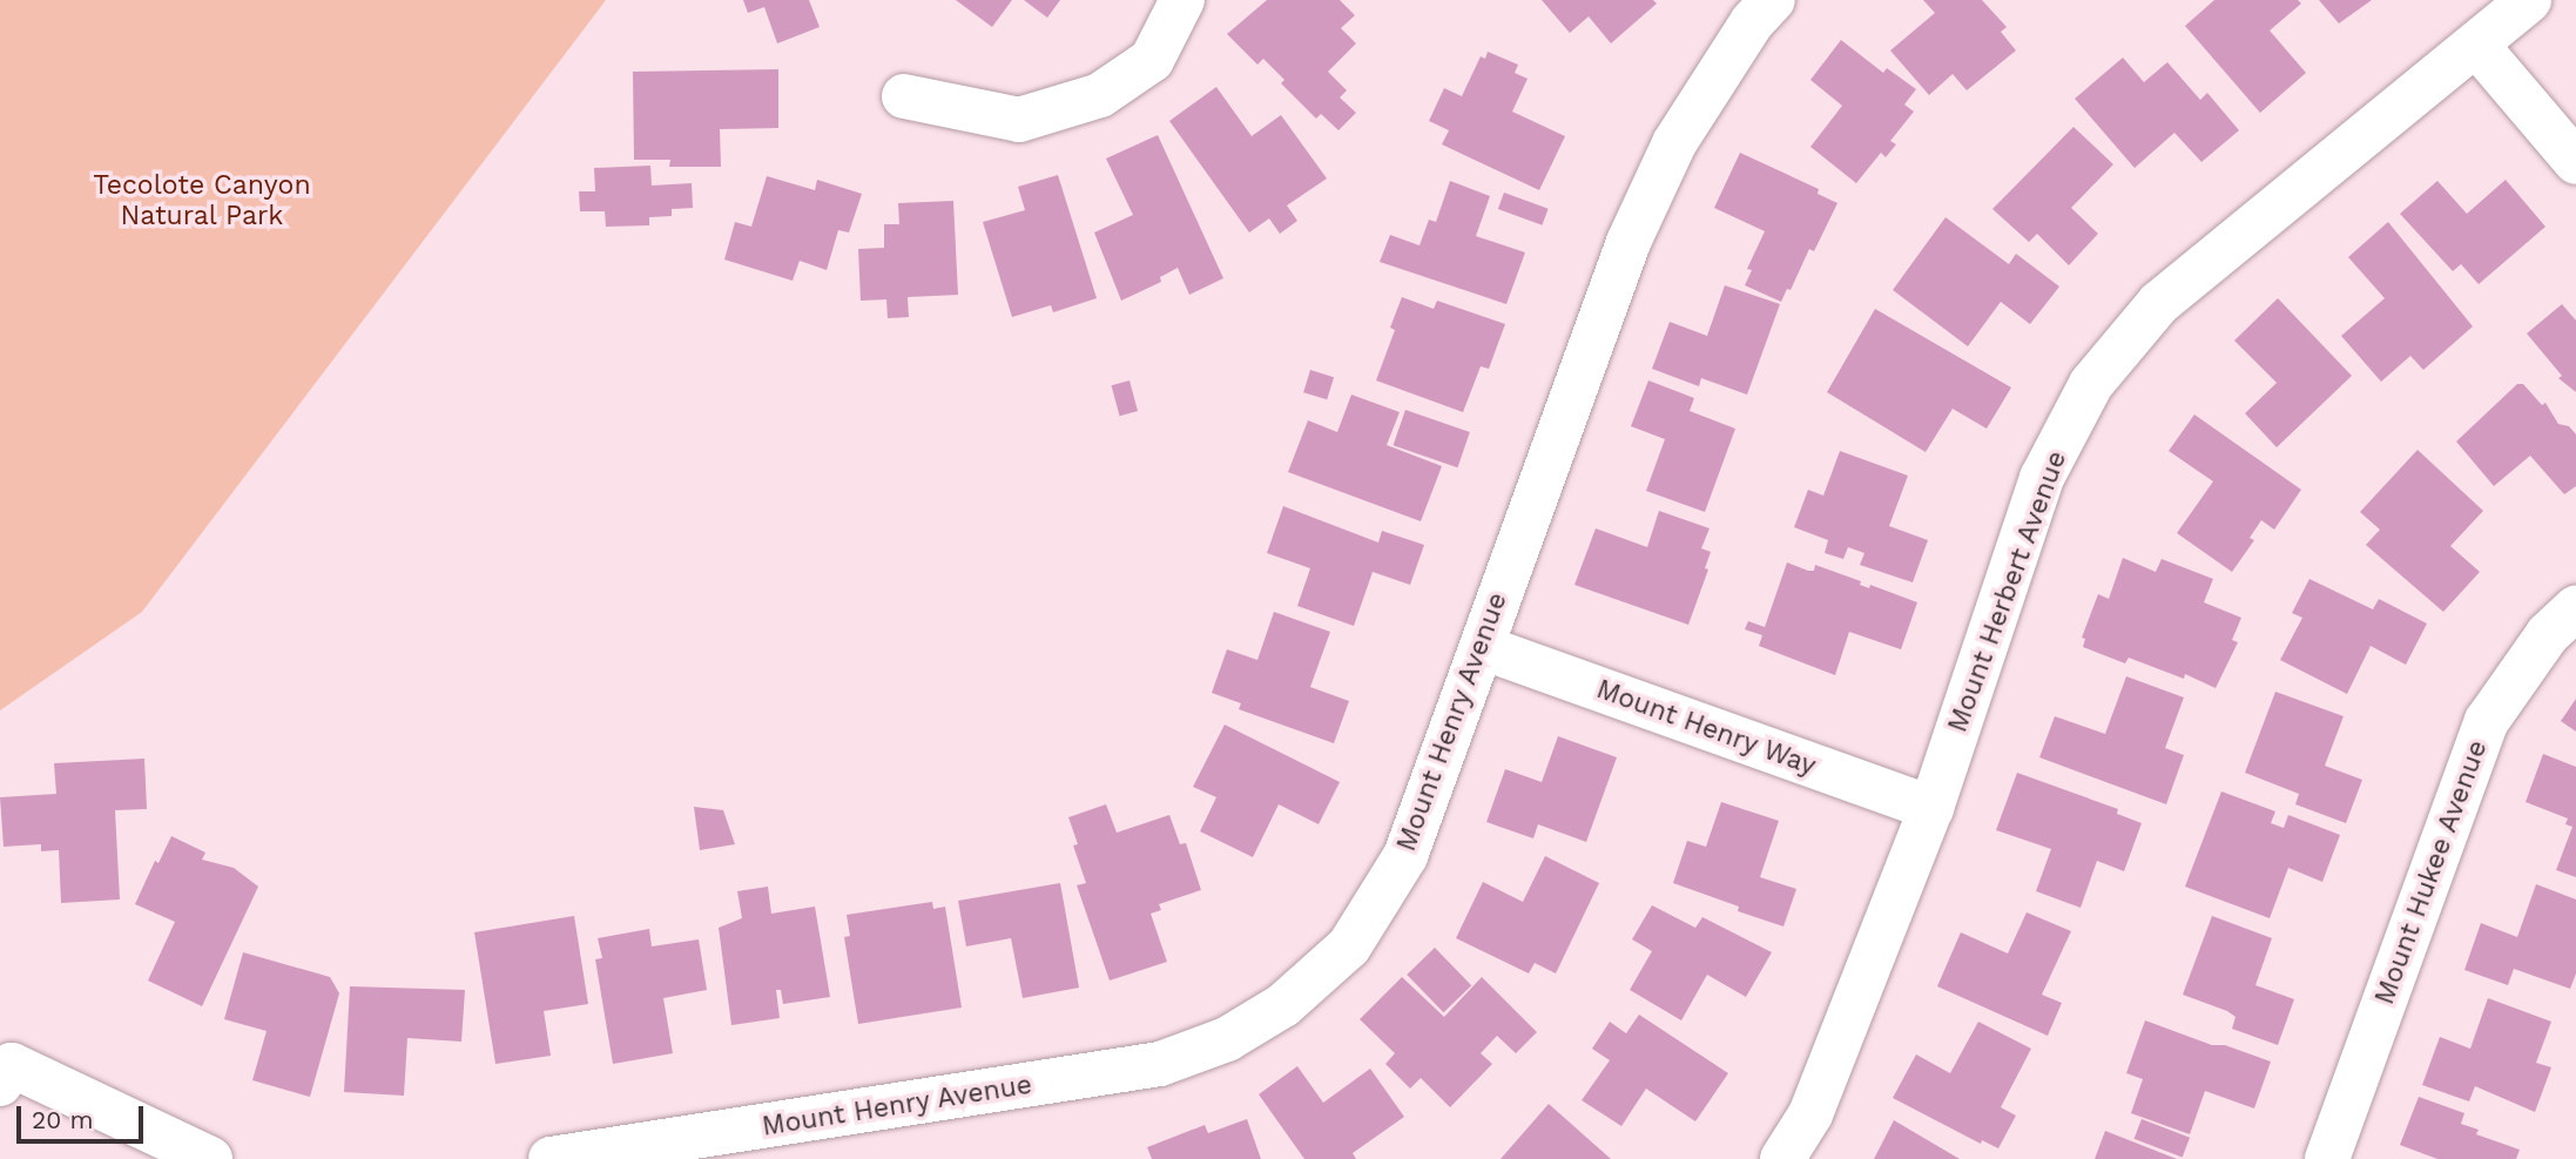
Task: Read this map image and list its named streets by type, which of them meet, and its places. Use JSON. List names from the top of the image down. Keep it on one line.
{"streets":{"street":["Mount Herbert Avenue","Mount Henry Avenue","Mount Henry Way","Mount Hukee Avenue"]},"crossings":[["Mount Herbert Avenue","Mount Henry Way"],["Mount Henry Avenue","Mount Henry Way"]],"parks":["Tecolote Canyon Natural Park"],"scale_bar":"20 m"}
